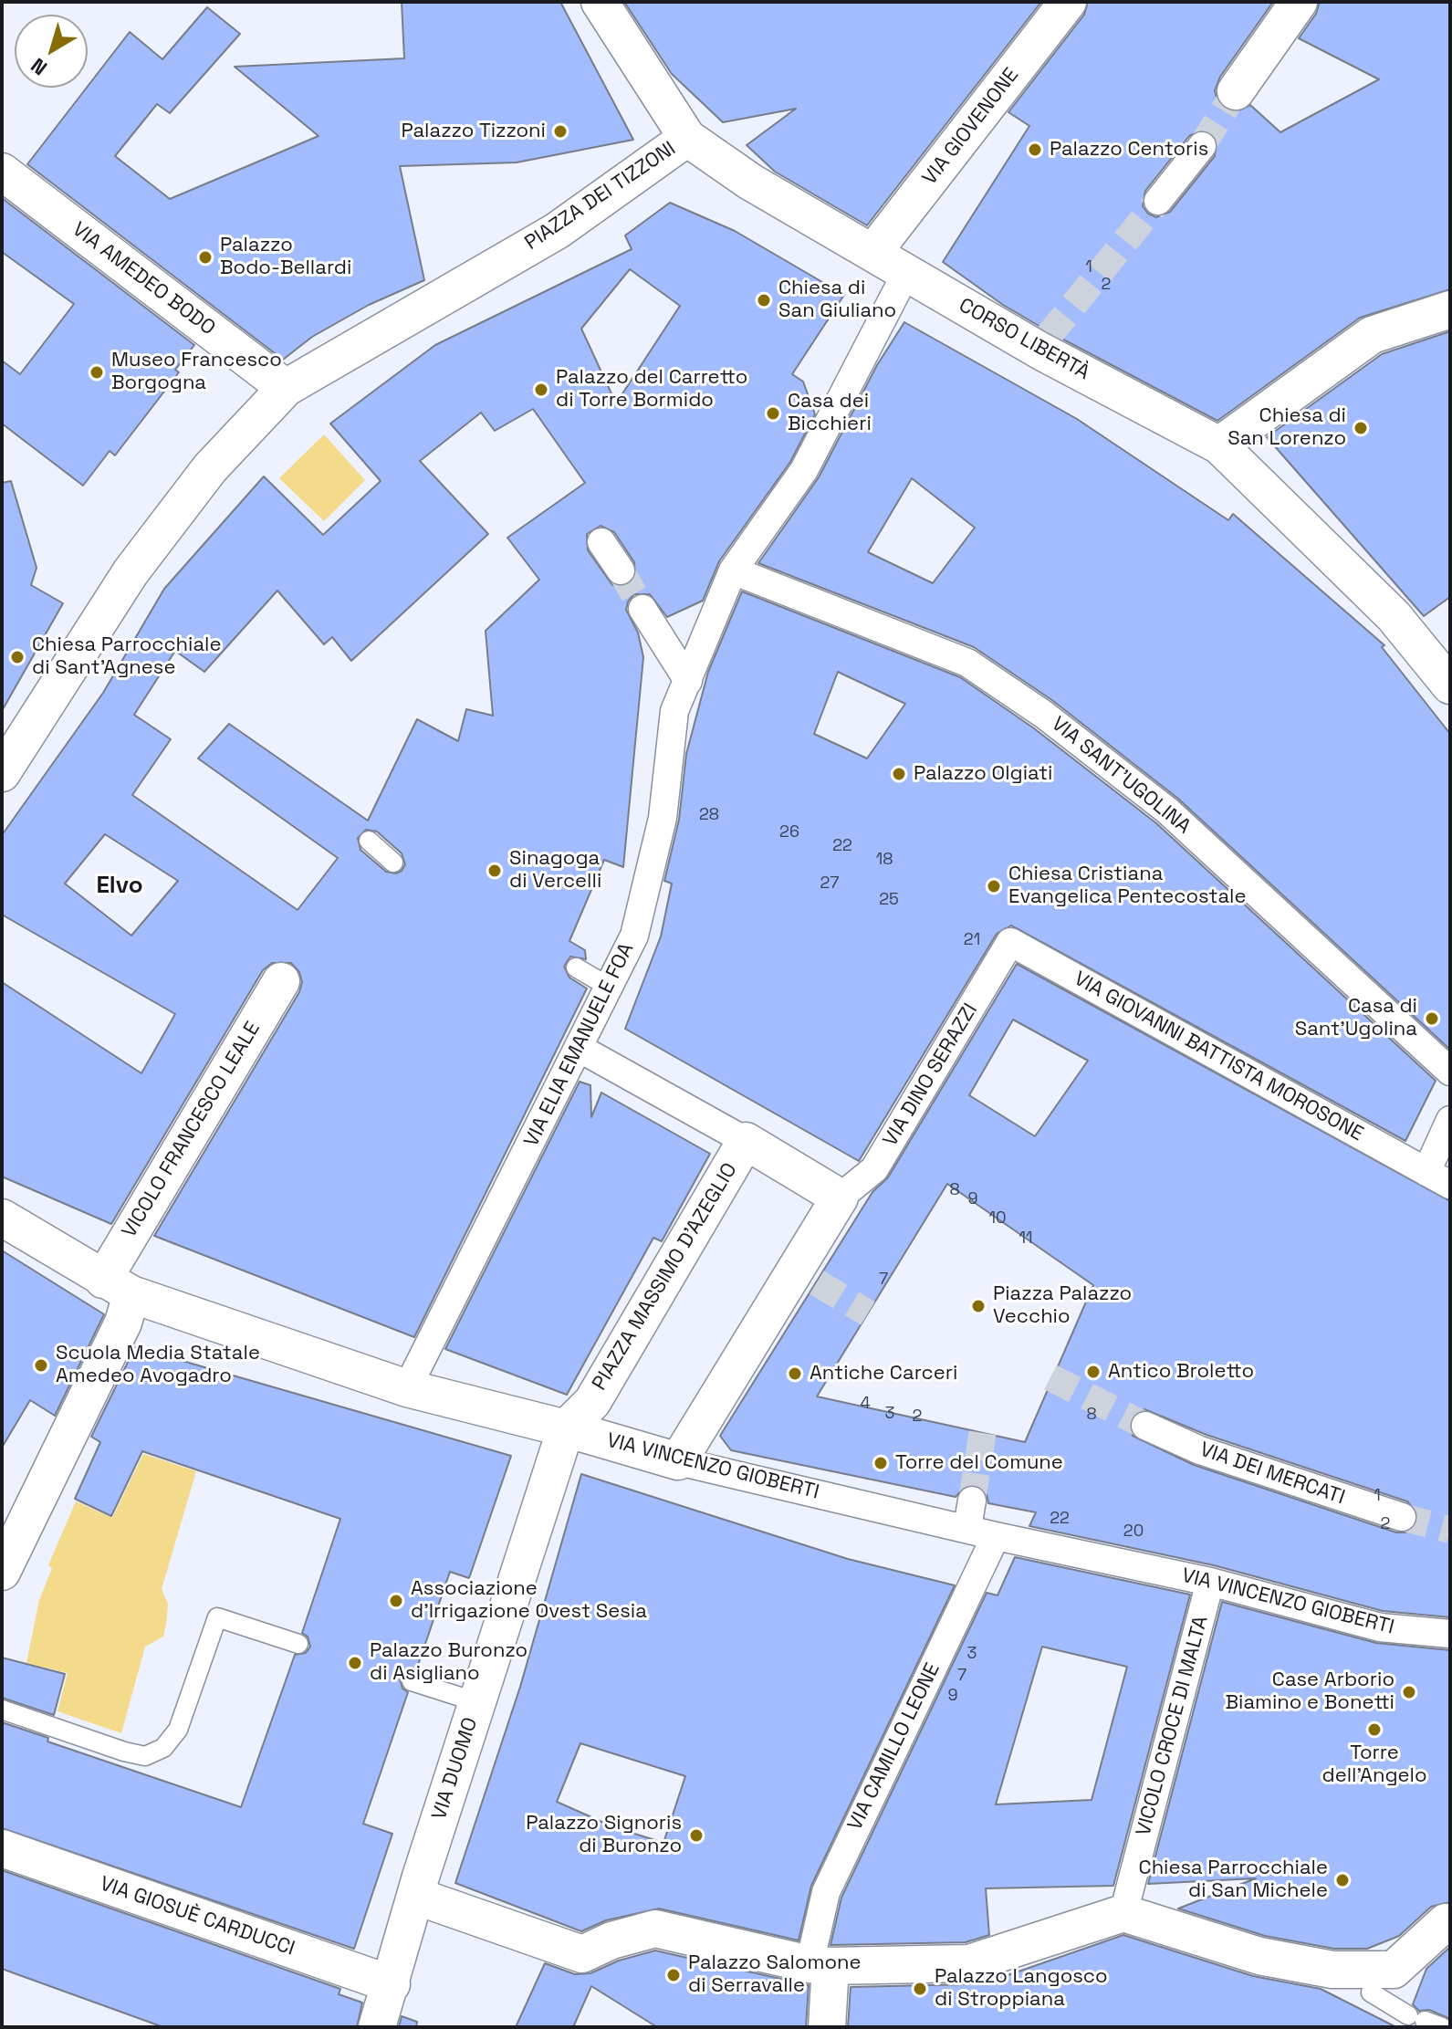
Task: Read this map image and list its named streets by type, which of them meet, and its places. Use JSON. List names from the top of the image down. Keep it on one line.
{"streets":{"street":["VIA GIOVENONE","PIAZZA DEI TIZZONI","VIA AMEDEO BODO","CORSO LIBERTÀ","VIA SANT'UGOLINA","VIA ELIA EMANUELE FOA","VIA GIOVANNI BATTISTA MOROSONE","VIA DINO SERAZZI","VICOLO FRANCESCO LEALE","PIAZZA MASSIMO D'AZEGLIO","VIA VINCENZO GIOBERTI","VIA DEI MERCATI","VICOLO CROCE DI MALTA","VIA CAMILLO LEONE","VIA DUOMO","VIA GIOSUÈ CARDUCCI"]},"crossings":[["VIA GIOVENONE","CORSO LIBERTÀ"],["PIAZZA DEI TIZZONI","VIA AMEDEO BODO"],["PIAZZA DEI TIZZONI","CORSO LIBERTÀ"],["CORSO LIBERTÀ","VIA ELIA EMANUELE FOA"],["VIA SANT'UGOLINA","VIA ELIA EMANUELE FOA"],["VIA ELIA EMANUELE FOA","VIA VINCENZO GIOBERTI"],["VIA GIOVANNI BATTISTA MOROSONE","VIA DINO SERAZZI"],["VIA DINO SERAZZI","PIAZZA MASSIMO D'AZEGLIO"],["VICOLO FRANCESCO LEALE","VIA VINCENZO GIOBERTI"],["PIAZZA MASSIMO D'AZEGLIO","VIA VINCENZO GIOBERTI"],["PIAZZA MASSIMO D'AZEGLIO","VIA DUOMO"],["VIA VINCENZO GIOBERTI","VICOLO CROCE DI MALTA"],["VIA VINCENZO GIOBERTI","VIA CAMILLO LEONE"],["VIA VINCENZO GIOBERTI","VIA DUOMO"],["VIA DUOMO","VIA GIOSUÈ CARDUCCI"]],"districts":["Elvo"],"places":["Palazzo Tizzoni","Palazzo Centoris","Palazzo Bodo-Bellardi","Chiesa di San Giuliano","Museo Francesco Borgogna","Palazzo del Carretto di Torre Bormido","Casa dei Bicchieri","Chiesa di San Lorenzo","Chiesa Parrocchiale di Sant'Agnese","Palazzo Olgiati","Sinagoga di Vercelli","Chiesa Cristiana Evangelica Pentecostale","Casa di Sant'Ugolina","Piazza Palazzo Vecchio","Scuola Media Statale Amedeo Avogadro","Antico Broletto","Antiche Carceri","Torre del Comune","Associazione d’Irrigazione Ovest Sesia","Palazzo Buronzo di Asigliano","Case Arborio Biamino e Bonetti","Torre dell'Angelo","Palazzo Signoris di Buronzo","Chiesa Parrocchiale di San Michele","Palazzo Salomone di Serravalle","Palazzo Langosco di Stroppiana"],"house_numbers":["1","2","28","26","22","18","27","25","21","8","9","10","11","7","4","3","8","2","1","22","2","20","3","7","9"],"north":"bottom left"}
